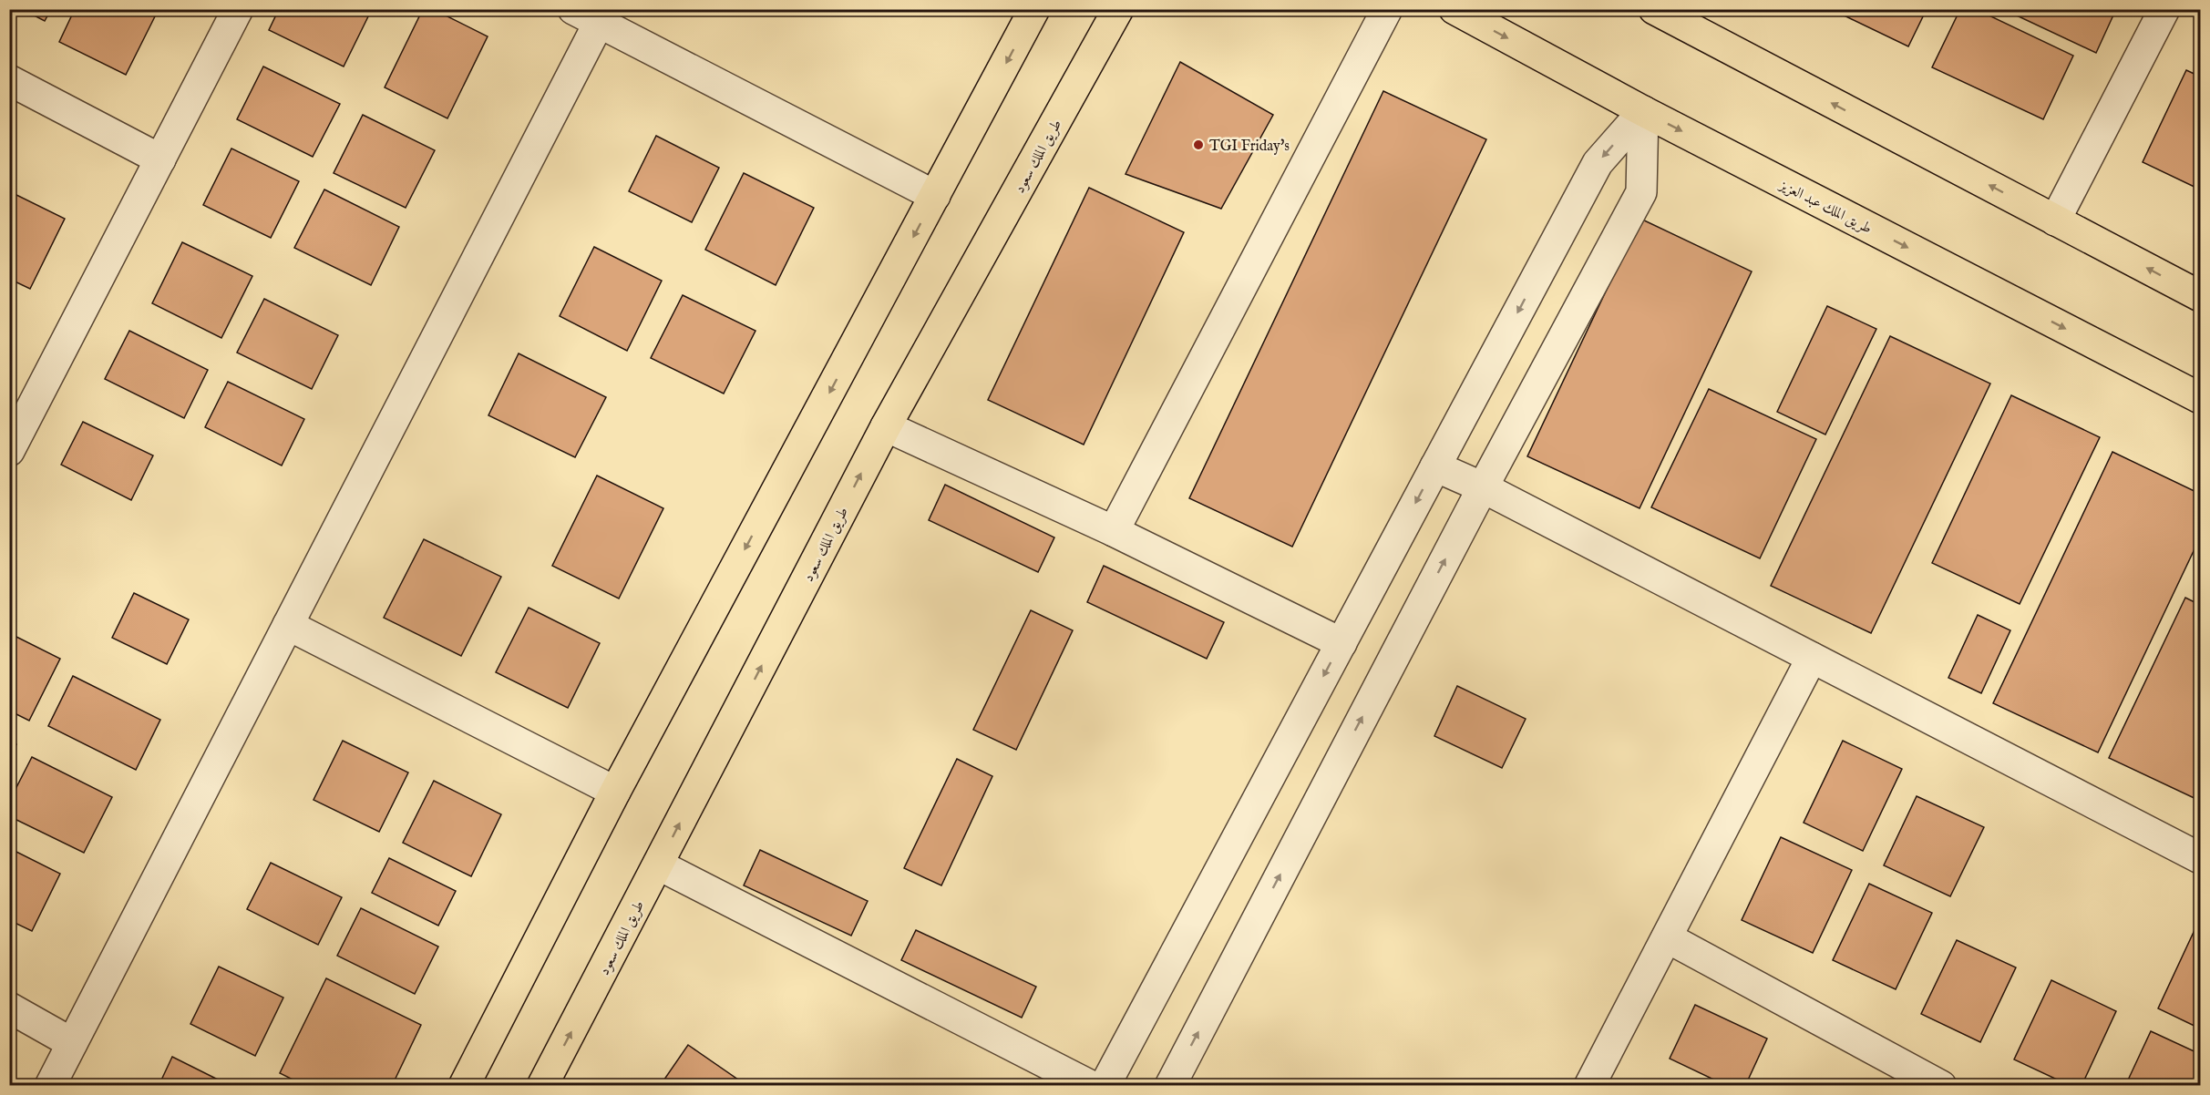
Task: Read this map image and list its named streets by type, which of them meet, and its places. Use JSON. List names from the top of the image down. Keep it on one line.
{"streets":{"main road":["طريق الملك سعود","طريق الملك عبد العزيز"]},"places":["TGI Friday's"]}
